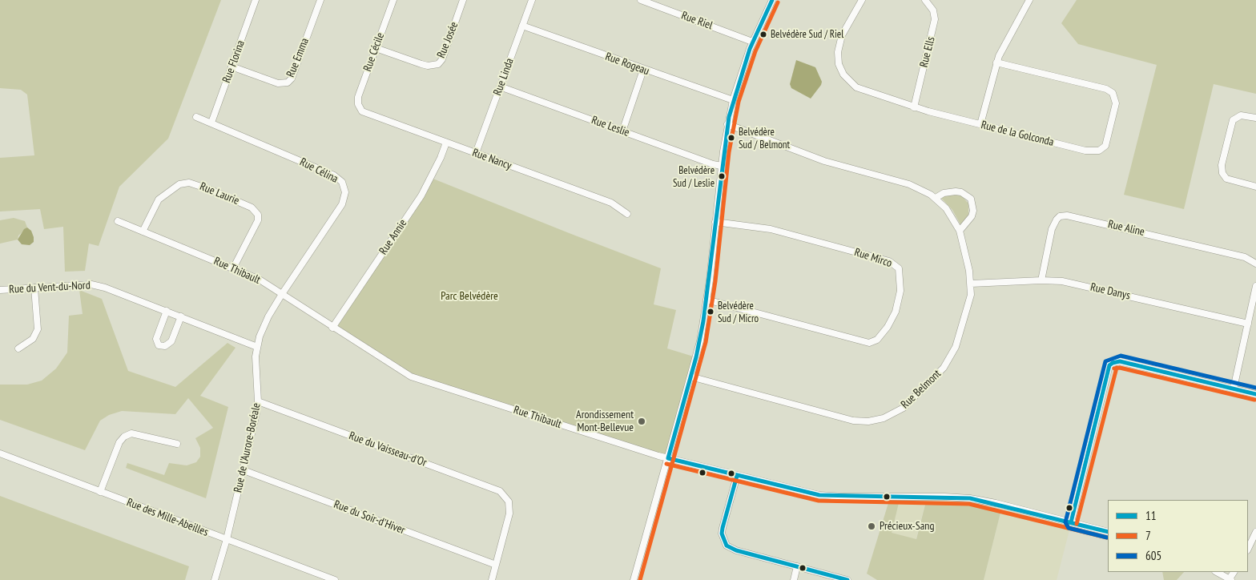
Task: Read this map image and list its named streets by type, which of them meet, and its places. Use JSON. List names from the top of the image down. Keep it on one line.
{"streets":{"street":["Rue Riel","Rue Josée","Rue Cécile","Rue Ells","Rue Emma","Rue Florina","Rue Rogeau","Rue Linda","Rue Leslie","Rue de la Golconda","Rue Nancy","Rue Célina","Rue Laurie","Rue Aline","Rue Annie","Rue Mirco","Rue Thibault","Rue du Vent-du-Nord","Rue Danys","Rue Belmont","Rue de l'Aurore-Boréale","Rue du Vaisseau-d'Or","Rue des Mille-Abeilles","Rue du Soir-d'Hiver"]},"crossings":[["Rue Josée","Rue Cécile"],["Rue Cécile","Rue Nancy"],["Rue Ells","Rue de la Golconda"],["Rue Emma","Rue Florina"],["Rue Florina","Rue Célina"],["Rue Rogeau","Rue Linda"],["Rue Linda","Rue Leslie"],["Rue Linda","Rue Nancy"],["Rue Nancy","Rue Annie"],["Rue Célina","Rue Thibault"],["Rue Célina","Rue de l'Aurore-Boréale"],["Rue Laurie","Rue Thibault"],["Rue Aline","Rue Danys"],["Rue Annie","Rue Thibault"],["Rue Thibault","Rue de l'Aurore-Boréale"],["Rue du Vent-du-Nord","Rue de l'Aurore-Boréale"],["Rue Danys","Rue Belmont"],["Rue de l'Aurore-Boréale","Rue du Vaisseau-d'Or"],["Rue de l'Aurore-Boréale","Rue des Mille-Abeilles"],["Rue de l'Aurore-Boréale","Rue du Soir-d'Hiver"],["Rue du Vaisseau-d'Or","Rue du Soir-d'Hiver"]],"parks":["Parc Belvédère"],"places":["Belvédère Sud / Riel","Belvédère Sud / Belmont","Belvédère Sud / Leslie","Belvédère Sud / Micro","Arondissement Mont-Bellevue","Précieux-Sang"],"lines":["transit line 11","transit line 7","transit line 605"],"legend":["11","7","605"]}
